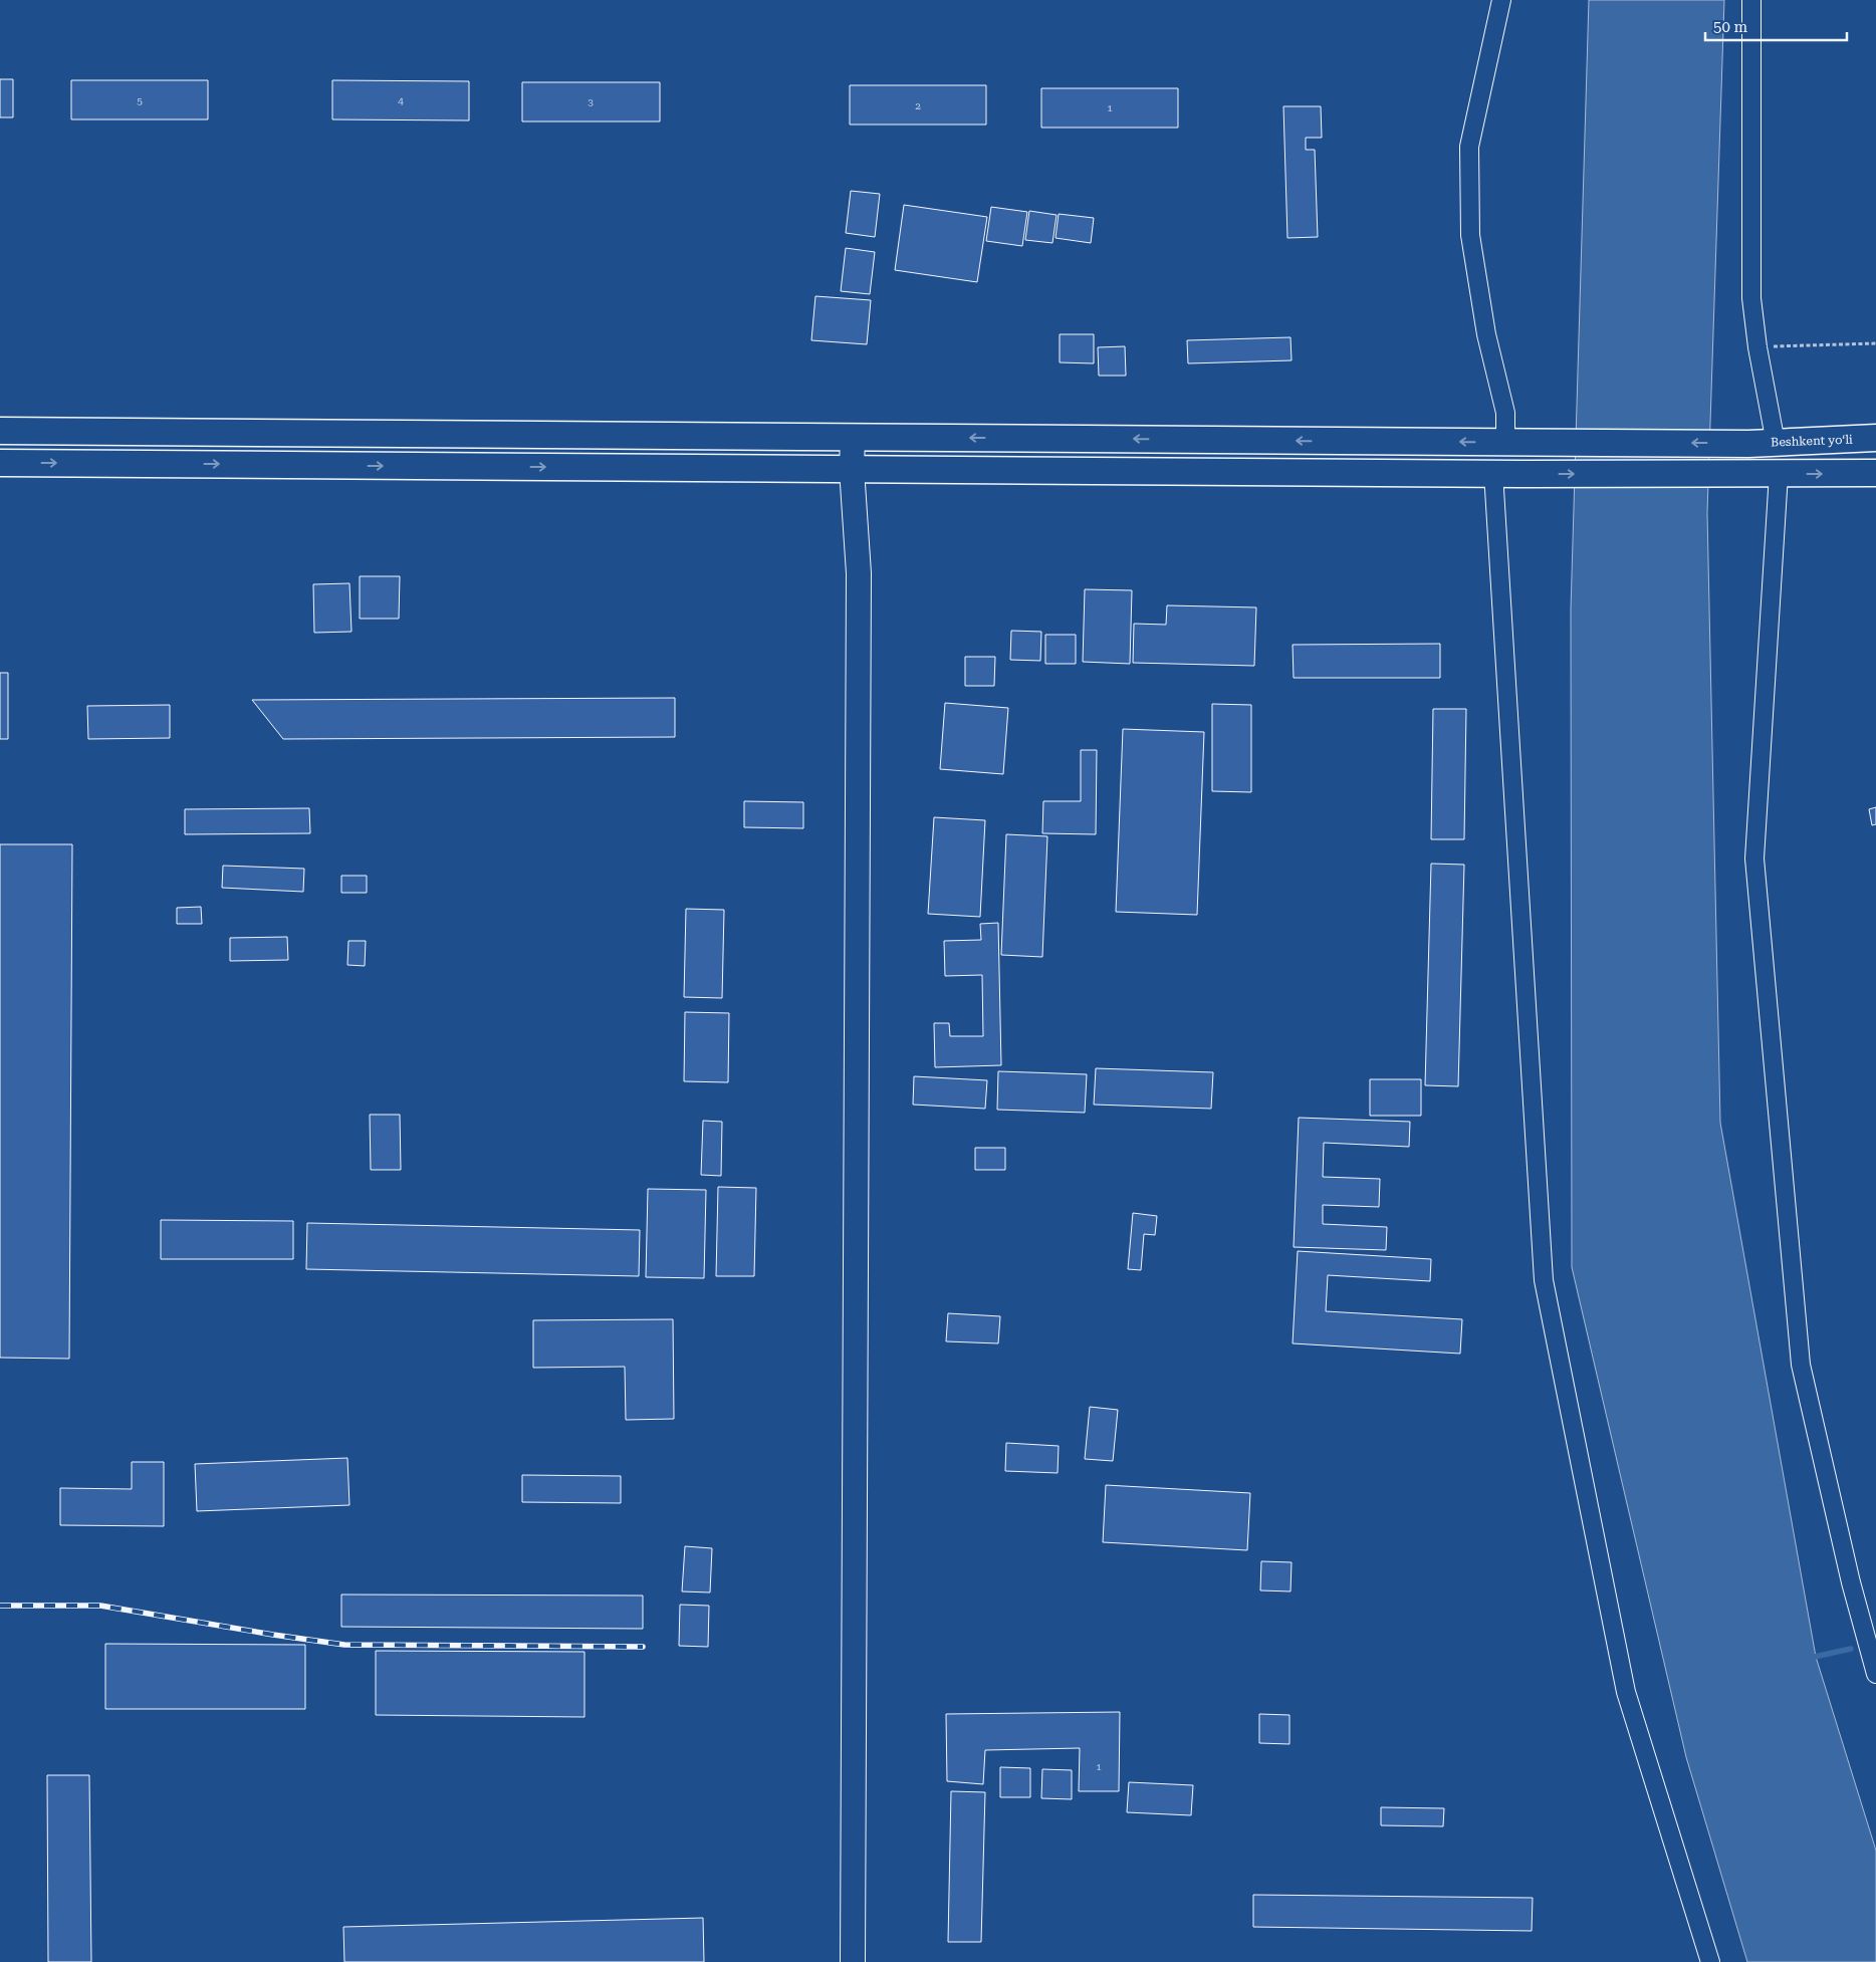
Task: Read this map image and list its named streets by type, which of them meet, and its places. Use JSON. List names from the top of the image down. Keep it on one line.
{"streets":{"main road":["Beshkent yoʻli"]},"house_numbers":["5","4","3","2","1","1"],"scale_bar":"50 m"}
